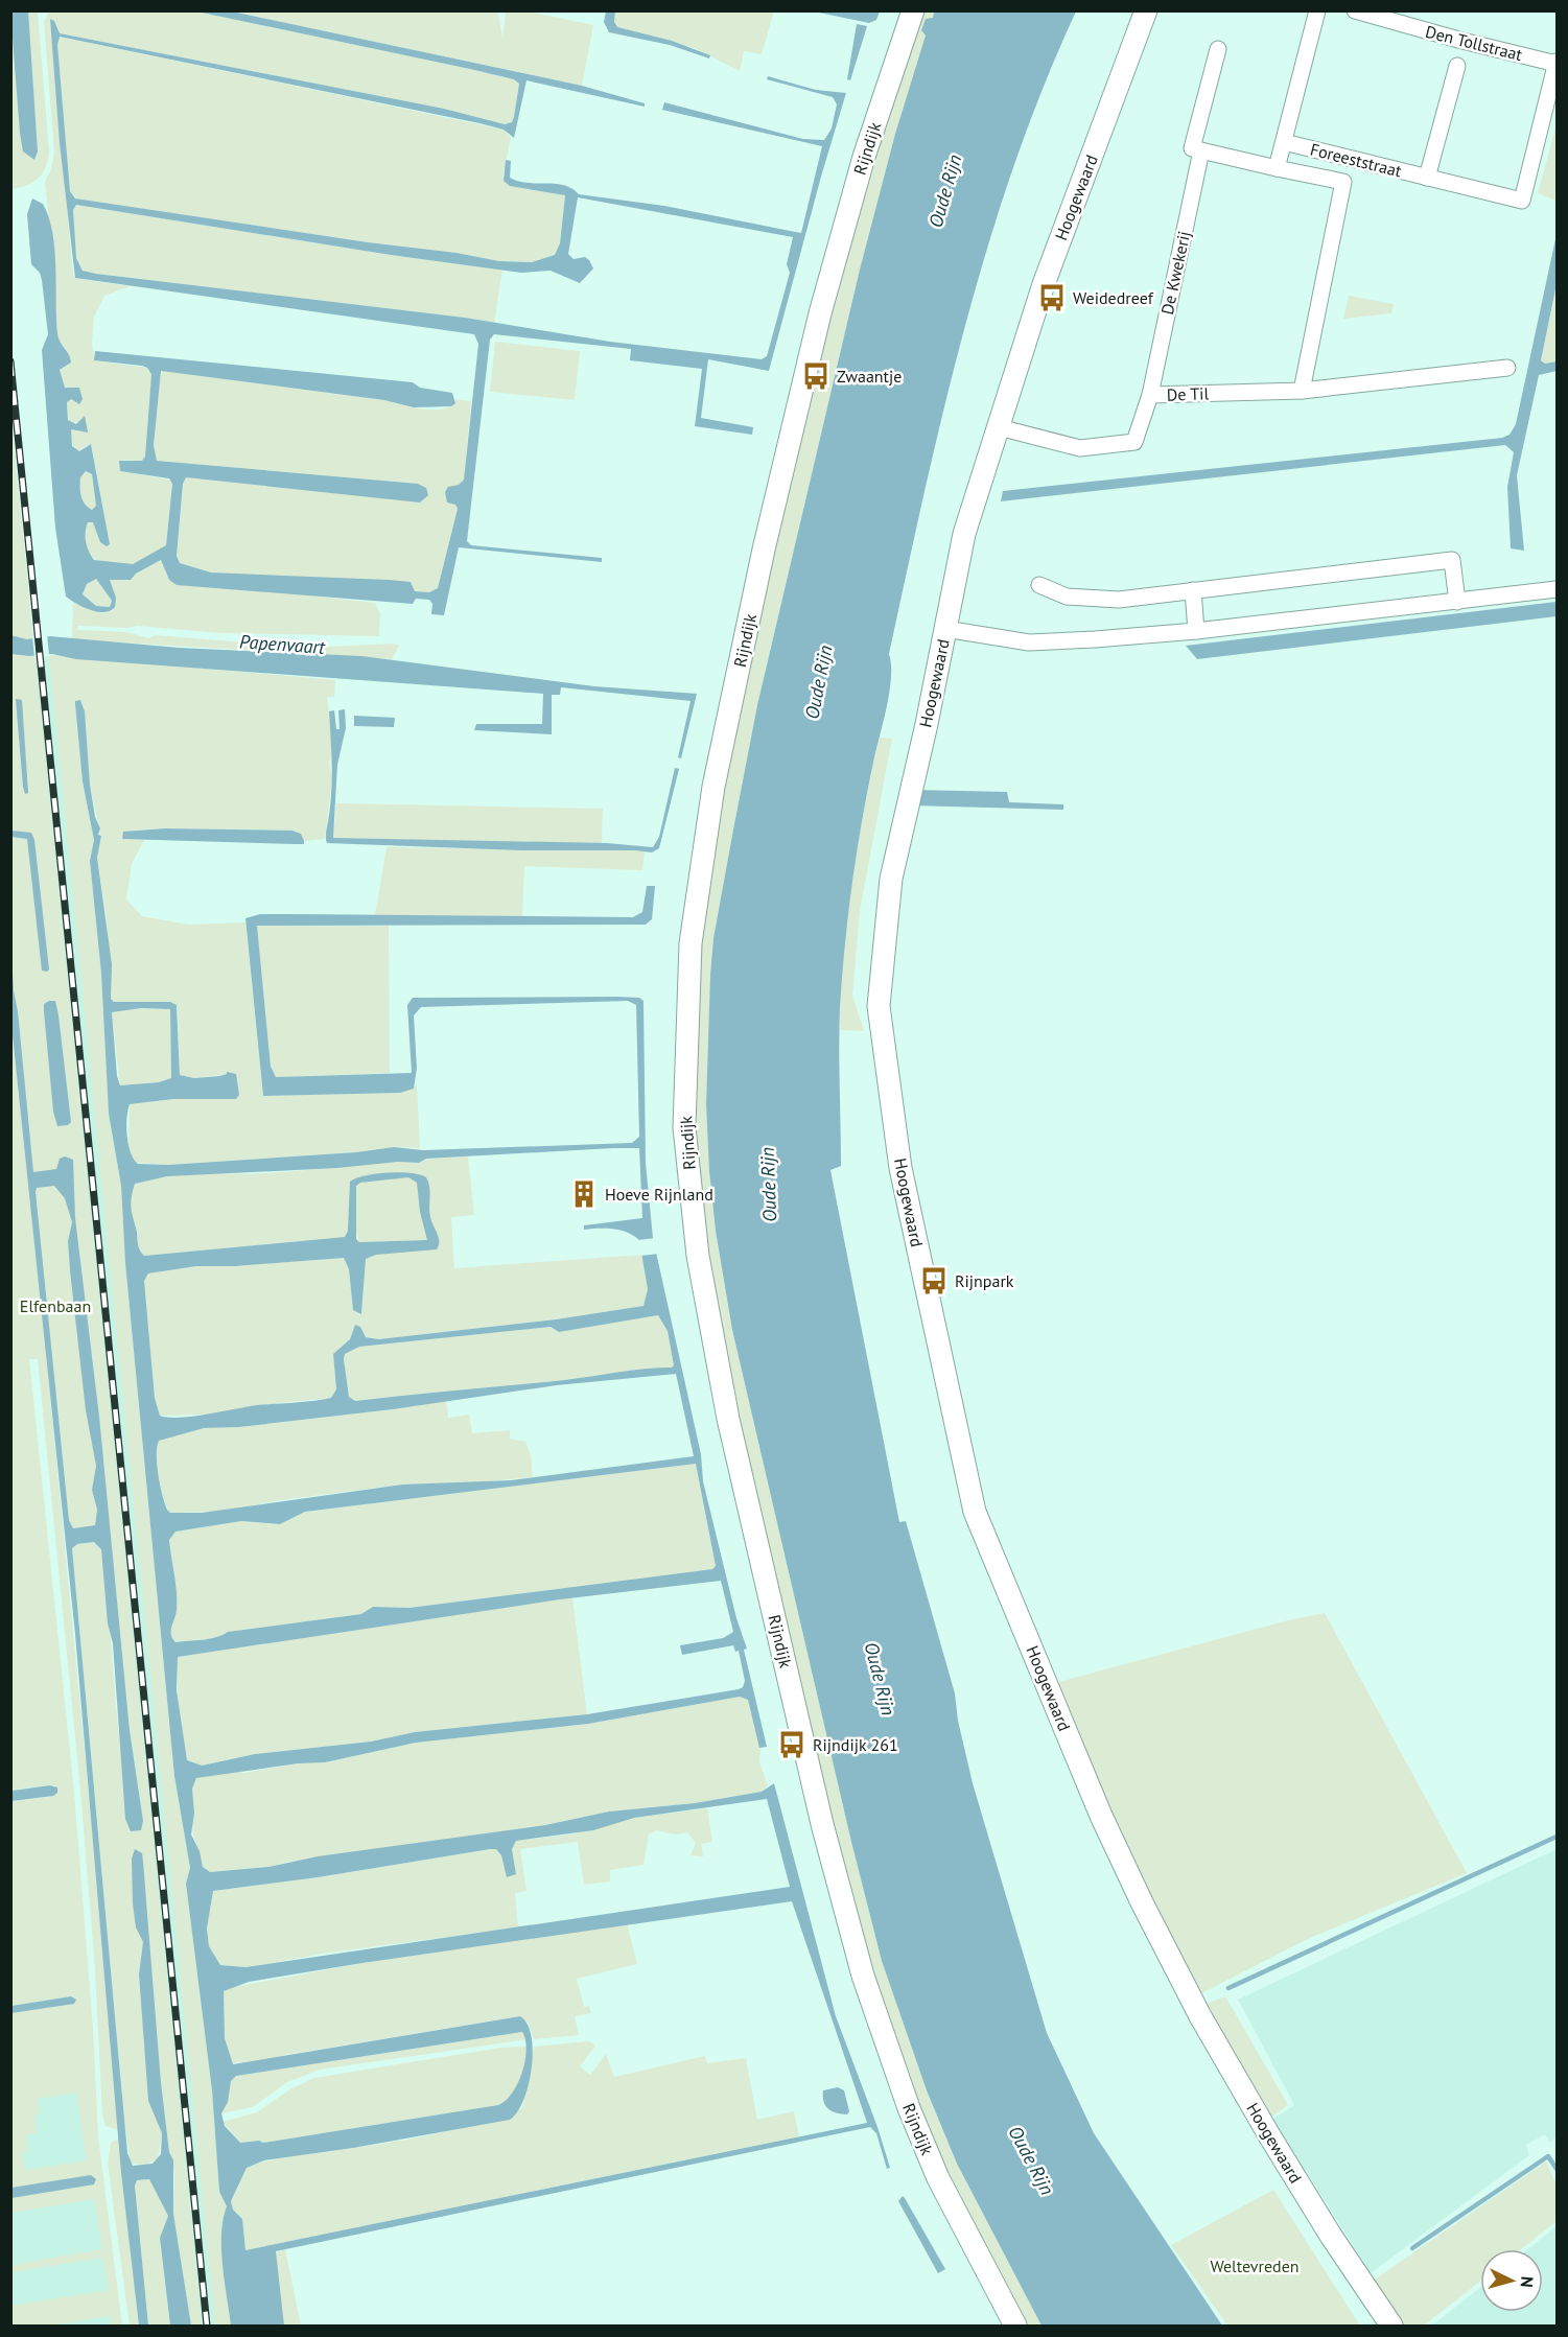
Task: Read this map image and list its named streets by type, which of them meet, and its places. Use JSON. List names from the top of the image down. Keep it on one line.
{"streets":{"street":["Den Tollstraat","Rijndijk","Foreeststraat","Hoogewaard","De Kwekerij","De Til"]},"crossings":[["Den Tollstraat","Foreeststraat"],["Hoogewaard","De Til"],["De Kwekerij","De Til"]],"water":["Oude Rijn","Papenvaart"],"parks":["Elfenbaan","Weltevreden"],"places":{"bus stop":["Weidedreef","Zwaantje","Rijnpark","Rijndijk 261"],"building":["Hoeve Rijnland"]},"north":"right"}
